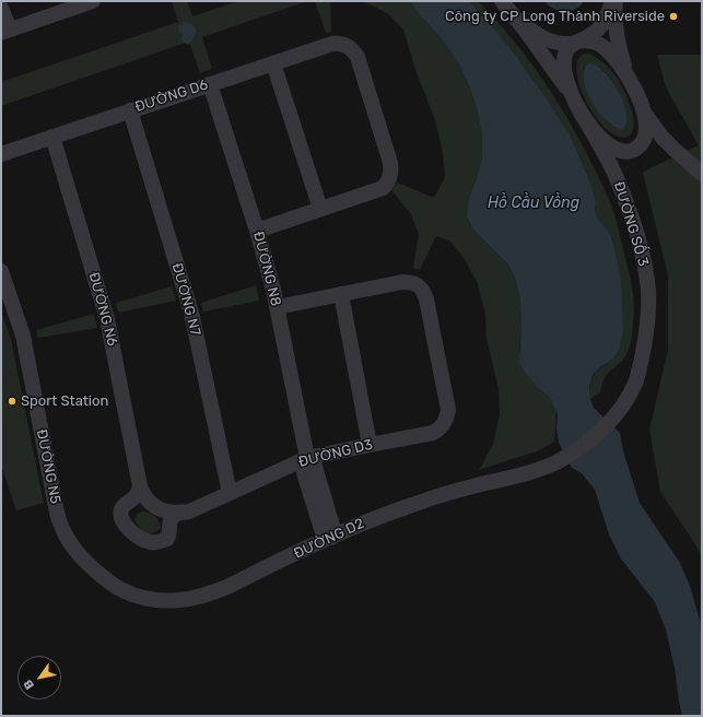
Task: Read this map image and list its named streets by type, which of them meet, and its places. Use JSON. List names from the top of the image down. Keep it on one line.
{"streets":{"street":["ĐƯỜNG D6","ĐƯỜNG SỐ 3","ĐƯỜNG N8","ĐƯỜNG N7","ĐƯỜNG N6","ĐƯỜNG D3","ĐƯỜNG N5","ĐƯỜNG D2"]},"crossings":[["ĐƯỜNG D6","ĐƯỜNG N8"],["ĐƯỜNG D6","ĐƯỜNG N7"],["ĐƯỜNG D6","ĐƯỜNG N6"],["ĐƯỜNG SỐ 3","ĐƯỜNG D2"],["ĐƯỜNG N8","ĐƯỜNG D3"],["ĐƯỜNG N8","ĐƯỜNG D2"],["ĐƯỜNG N7","ĐƯỜNG D3"],["ĐƯỜNG N6","ĐƯỜNG D3"],["ĐƯỜNG N5","ĐƯỜNG D2"]],"water":["Hồ Cầu Vồng"],"places":["Công ty CP Long Thành Riverside","Sport Station"],"north":"bottom left"}
